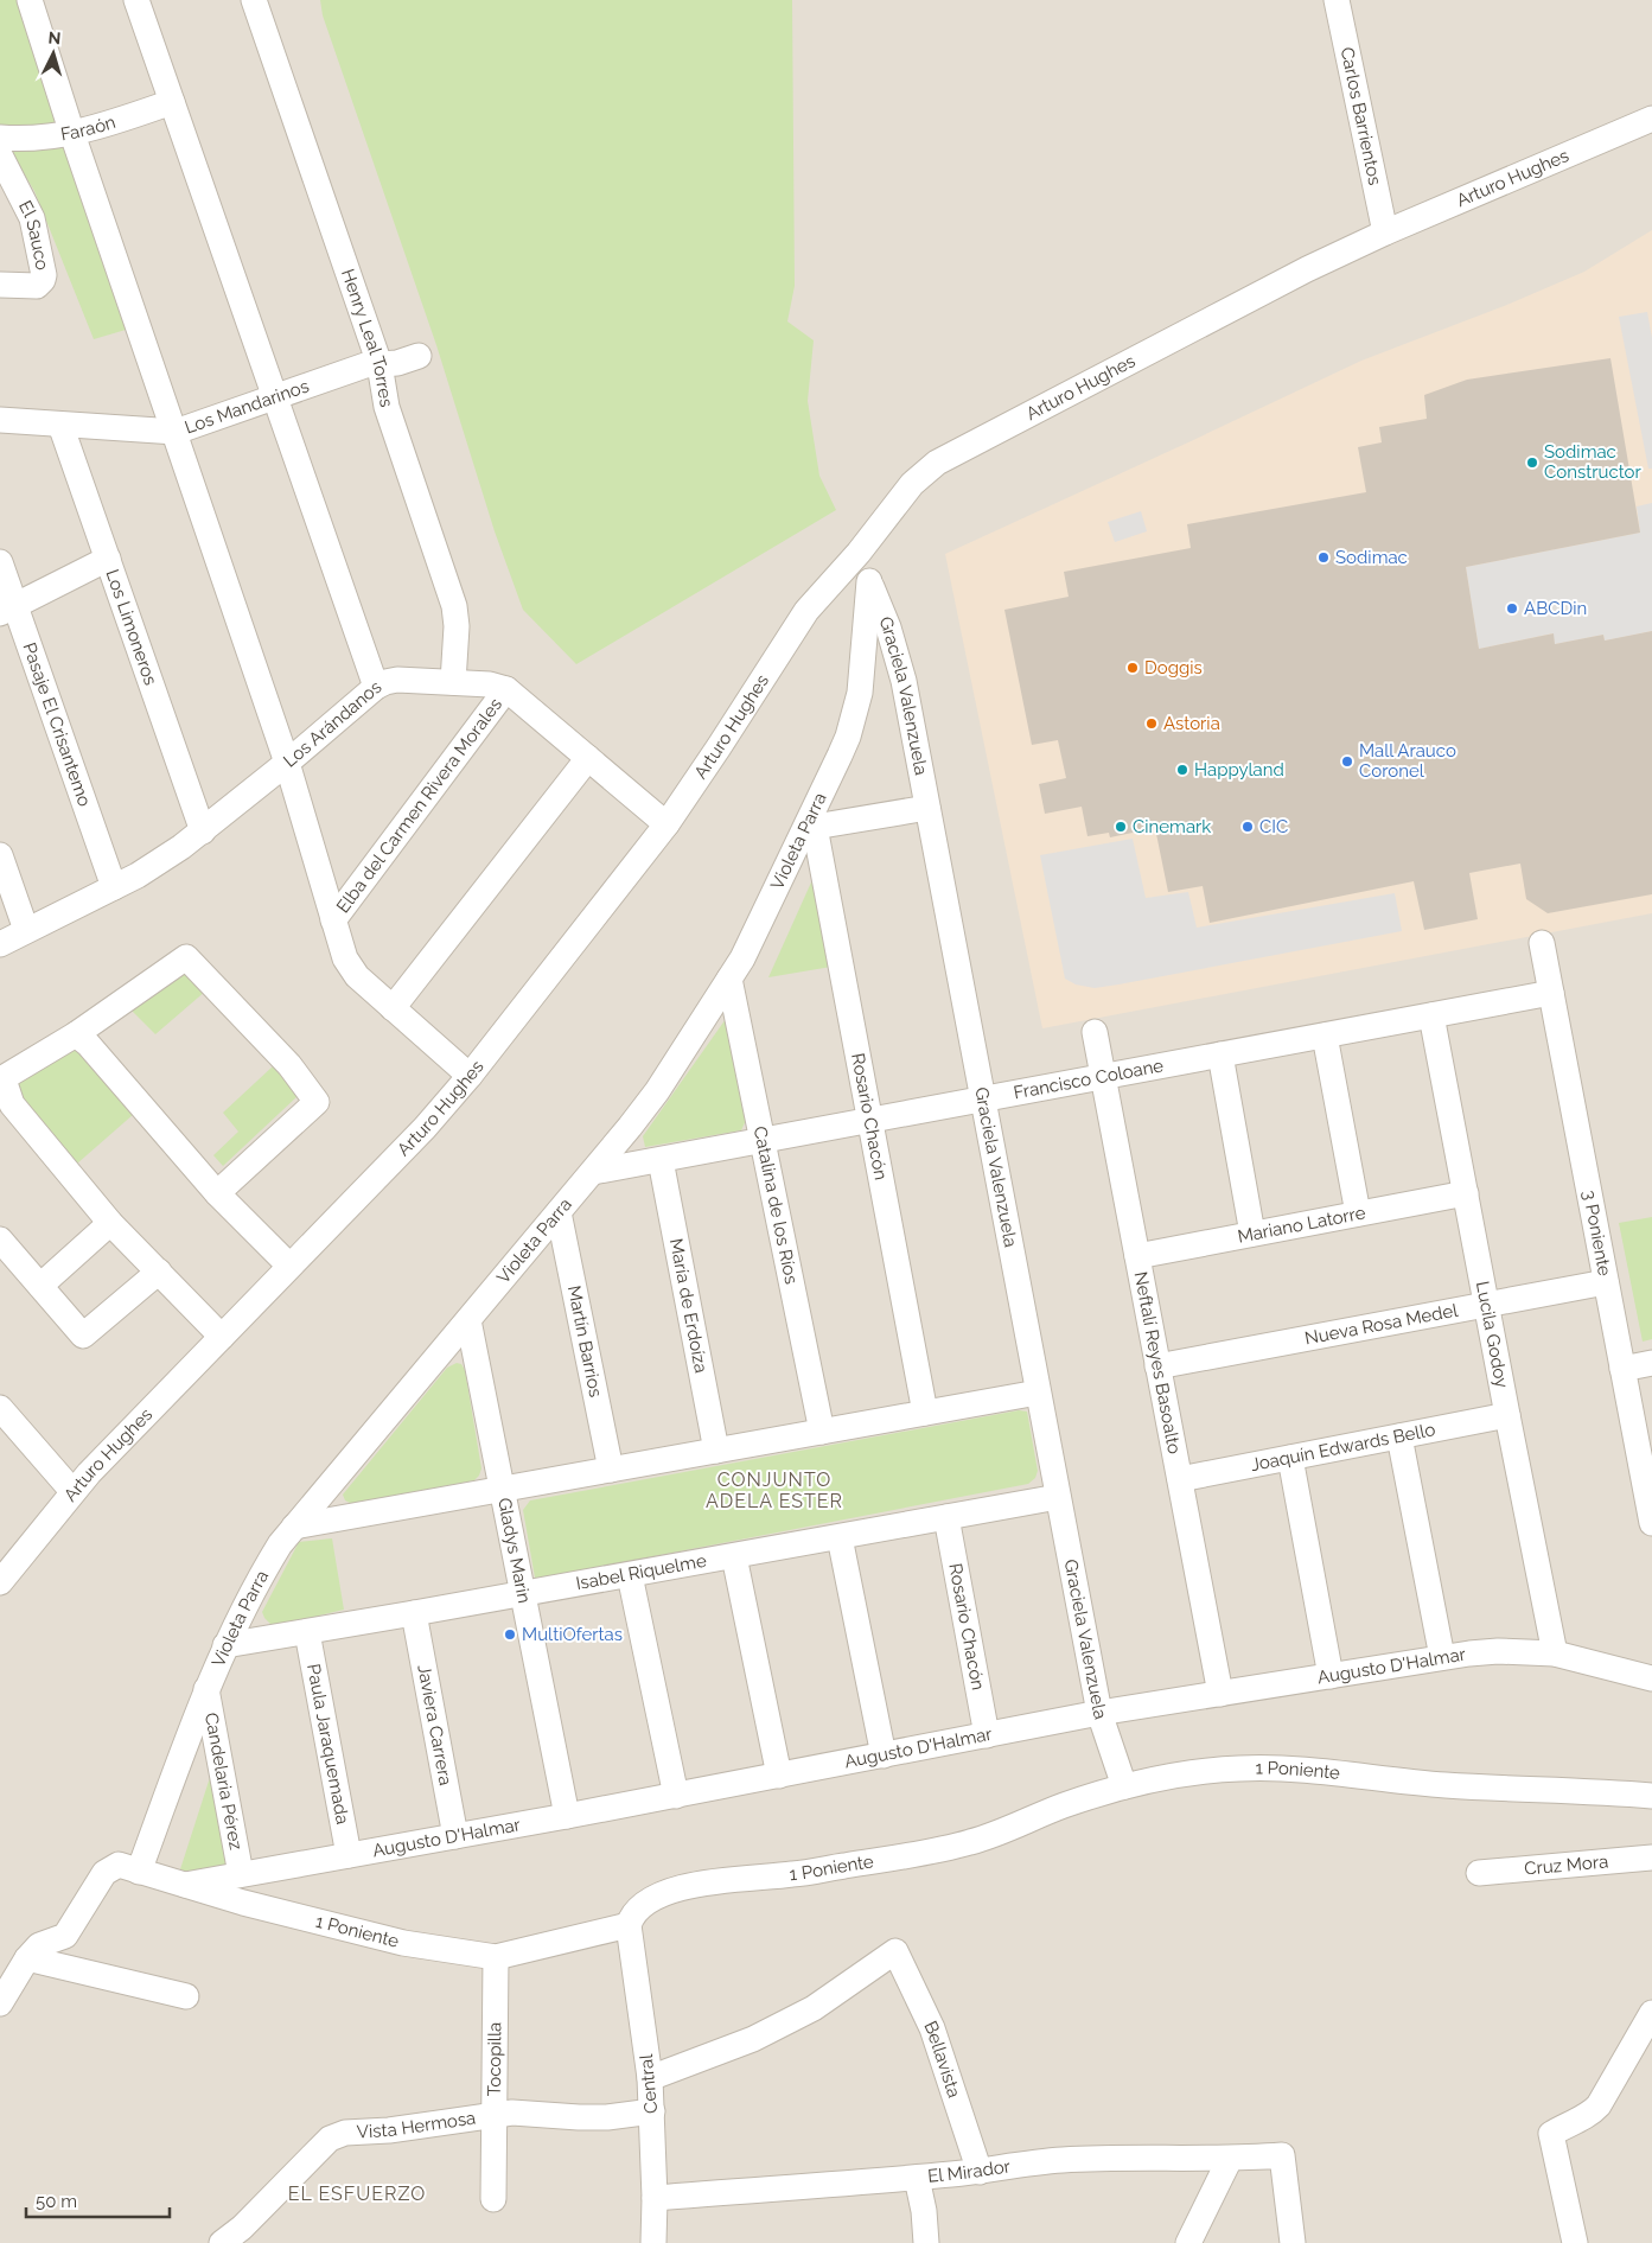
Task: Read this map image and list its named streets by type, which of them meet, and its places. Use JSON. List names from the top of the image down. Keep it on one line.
{"streets":{"street":["Carlos Barrientos","Faraón","Arturo Hughes","El Sauco","Henry Leal Torres","Los Mandarinos","Los Limoneros","Graciela Valenzuela","Pasaje El Crisantemo","Los Arándanos","Elba del Carmen Rivera Morales","Violeta Parra","Francisco Coloane","Rosario Chacón","Catalina de los Ríos","Mariano Latorre","3 Poniente","María de Erdoíza","Nueva Rosa Medel","Lucila Godoy","Martín Barrios","Neftalí Reyes Basoalto","Joaquín Edwards Bello","Gladys Marin","Isabel Riquelme","Augusto D'Halmar","Javiera Carrera","Paula Jaraquemada","1 Poniente","Candelaria Pérez","Cruz Mora","Tocopilla","Bellavista","Central","Vista Hermosa","El Mirador"]},"crossings":[["Carlos Barrientos","Arturo Hughes"],["Arturo Hughes","Graciela Valenzuela"],["Arturo Hughes","Los Arándanos"],["Henry Leal Torres","Los Mandarinos"],["Henry Leal Torres","Los Arándanos"],["Los Mandarinos","Los Limoneros"],["Los Limoneros","Los Arándanos"],["Graciela Valenzuela","Violeta Parra"],["Graciela Valenzuela","Francisco Coloane"],["Graciela Valenzuela","Isabel Riquelme"],["Graciela Valenzuela","Augusto D'Halmar"],["Graciela Valenzuela","1 Poniente"],["Pasaje El Crisantemo","Los Arándanos"],["Los Arándanos","Elba del Carmen Rivera Morales"],["Violeta Parra","Francisco Coloane"],["Violeta Parra","Rosario Chacón"],["Violeta Parra","Catalina de los Ríos"],["Violeta Parra","Martín Barrios"],["Violeta Parra","Gladys Marin"],["Violeta Parra","Isabel Riquelme"],["Violeta Parra","1 Poniente"],["Violeta Parra","Candelaria Pérez"],["Francisco Coloane","Rosario Chacón"],["Francisco Coloane","Catalina de los Ríos"],["Francisco Coloane","3 Poniente"],["Francisco Coloane","María de Erdoíza"],["Francisco Coloane","Lucila Godoy"],["Francisco Coloane","Neftalí Reyes Basoalto"],["Rosario Chacón","Isabel Riquelme"],["Rosario Chacón","Augusto D'Halmar"],["Mariano Latorre","Lucila Godoy"],["Mariano Latorre","Neftalí Reyes Basoalto"],["3 Poniente","Nueva Rosa Medel"],["Nueva Rosa Medel","Lucila Godoy"],["Nueva Rosa Medel","Neftalí Reyes Basoalto"],["Lucila Godoy","Joaquín Edwards Bello"],["Lucila Godoy","Augusto D'Halmar"],["Neftalí Reyes Basoalto","Joaquín Edwards Bello"],["Neftalí Reyes Basoalto","Augusto D'Halmar"],["Gladys Marin","Isabel Riquelme"],["Gladys Marin","Augusto D'Halmar"],["Isabel Riquelme","Javiera Carrera"],["Isabel Riquelme","Paula Jaraquemada"],["Augusto D'Halmar","Javiera Carrera"],["Augusto D'Halmar","Paula Jaraquemada"],["Augusto D'Halmar","1 Poniente"],["Augusto D'Halmar","Candelaria Pérez"],["1 Poniente","Tocopilla"],["1 Poniente","Central"],["Tocopilla","Vista Hermosa"],["Bellavista","Central"],["Bellavista","El Mirador"],["Central","Vista Hermosa"],["Central","El Mirador"]],"districts":["CONJUNTO ADELA ESTER","EL ESFUERZO"],"places":["Sodimac Constructor","Sodimac","ABCDin","Doggis","Astoria","Mall Arauco Coronel","Happyland","Cinemark","CIC","MultiOfertas"],"scale_bar":"50 m","north":"top"}
